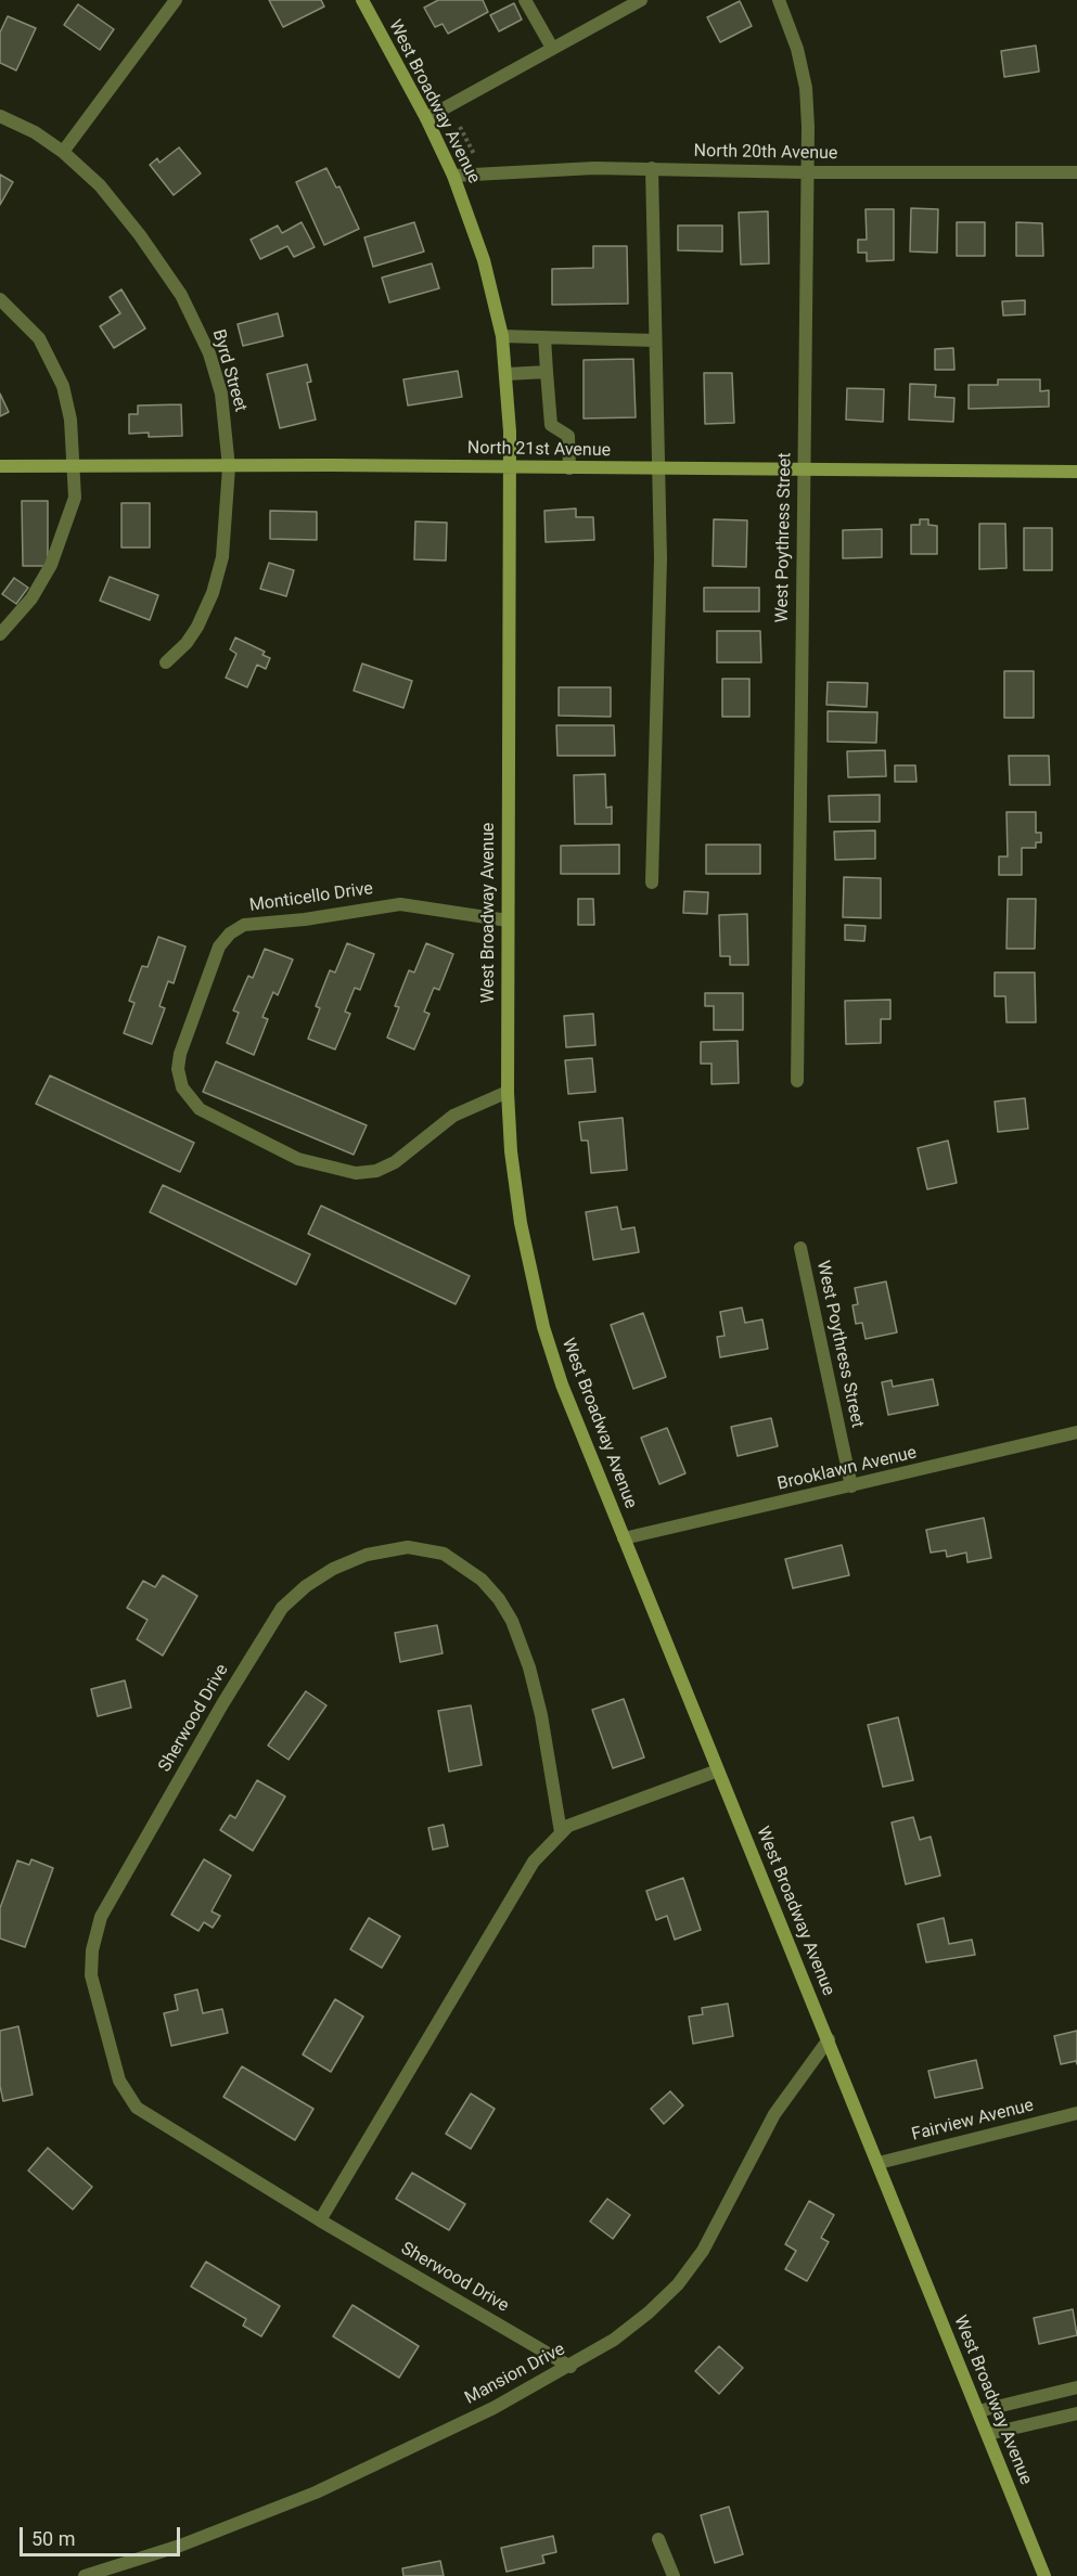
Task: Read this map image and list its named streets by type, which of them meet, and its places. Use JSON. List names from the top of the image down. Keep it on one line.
{"streets":{"main road":["West Broadway Avenue","North 21st Avenue"],"street":["North 20th Avenue","Byrd Street","West Poythress Street","Monticello Drive","Brooklawn Avenue","Sherwood Drive","Fairview Avenue","Mansion Drive"]},"crossings":[["West Broadway Avenue","North 20th Avenue"],["West Broadway Avenue","North 21st Avenue"],["West Broadway Avenue","Monticello Drive"],["West Broadway Avenue","Brooklawn Avenue"],["West Broadway Avenue","Fairview Avenue"],["West Broadway Avenue","Mansion Drive"],["North 20th Avenue","West Poythress Street"],["Byrd Street","North 21st Avenue"],["North 21st Avenue","West Poythress Street"],["West Poythress Street","Brooklawn Avenue"],["Sherwood Drive","Mansion Drive"]],"scale_bar":"50 m"}
